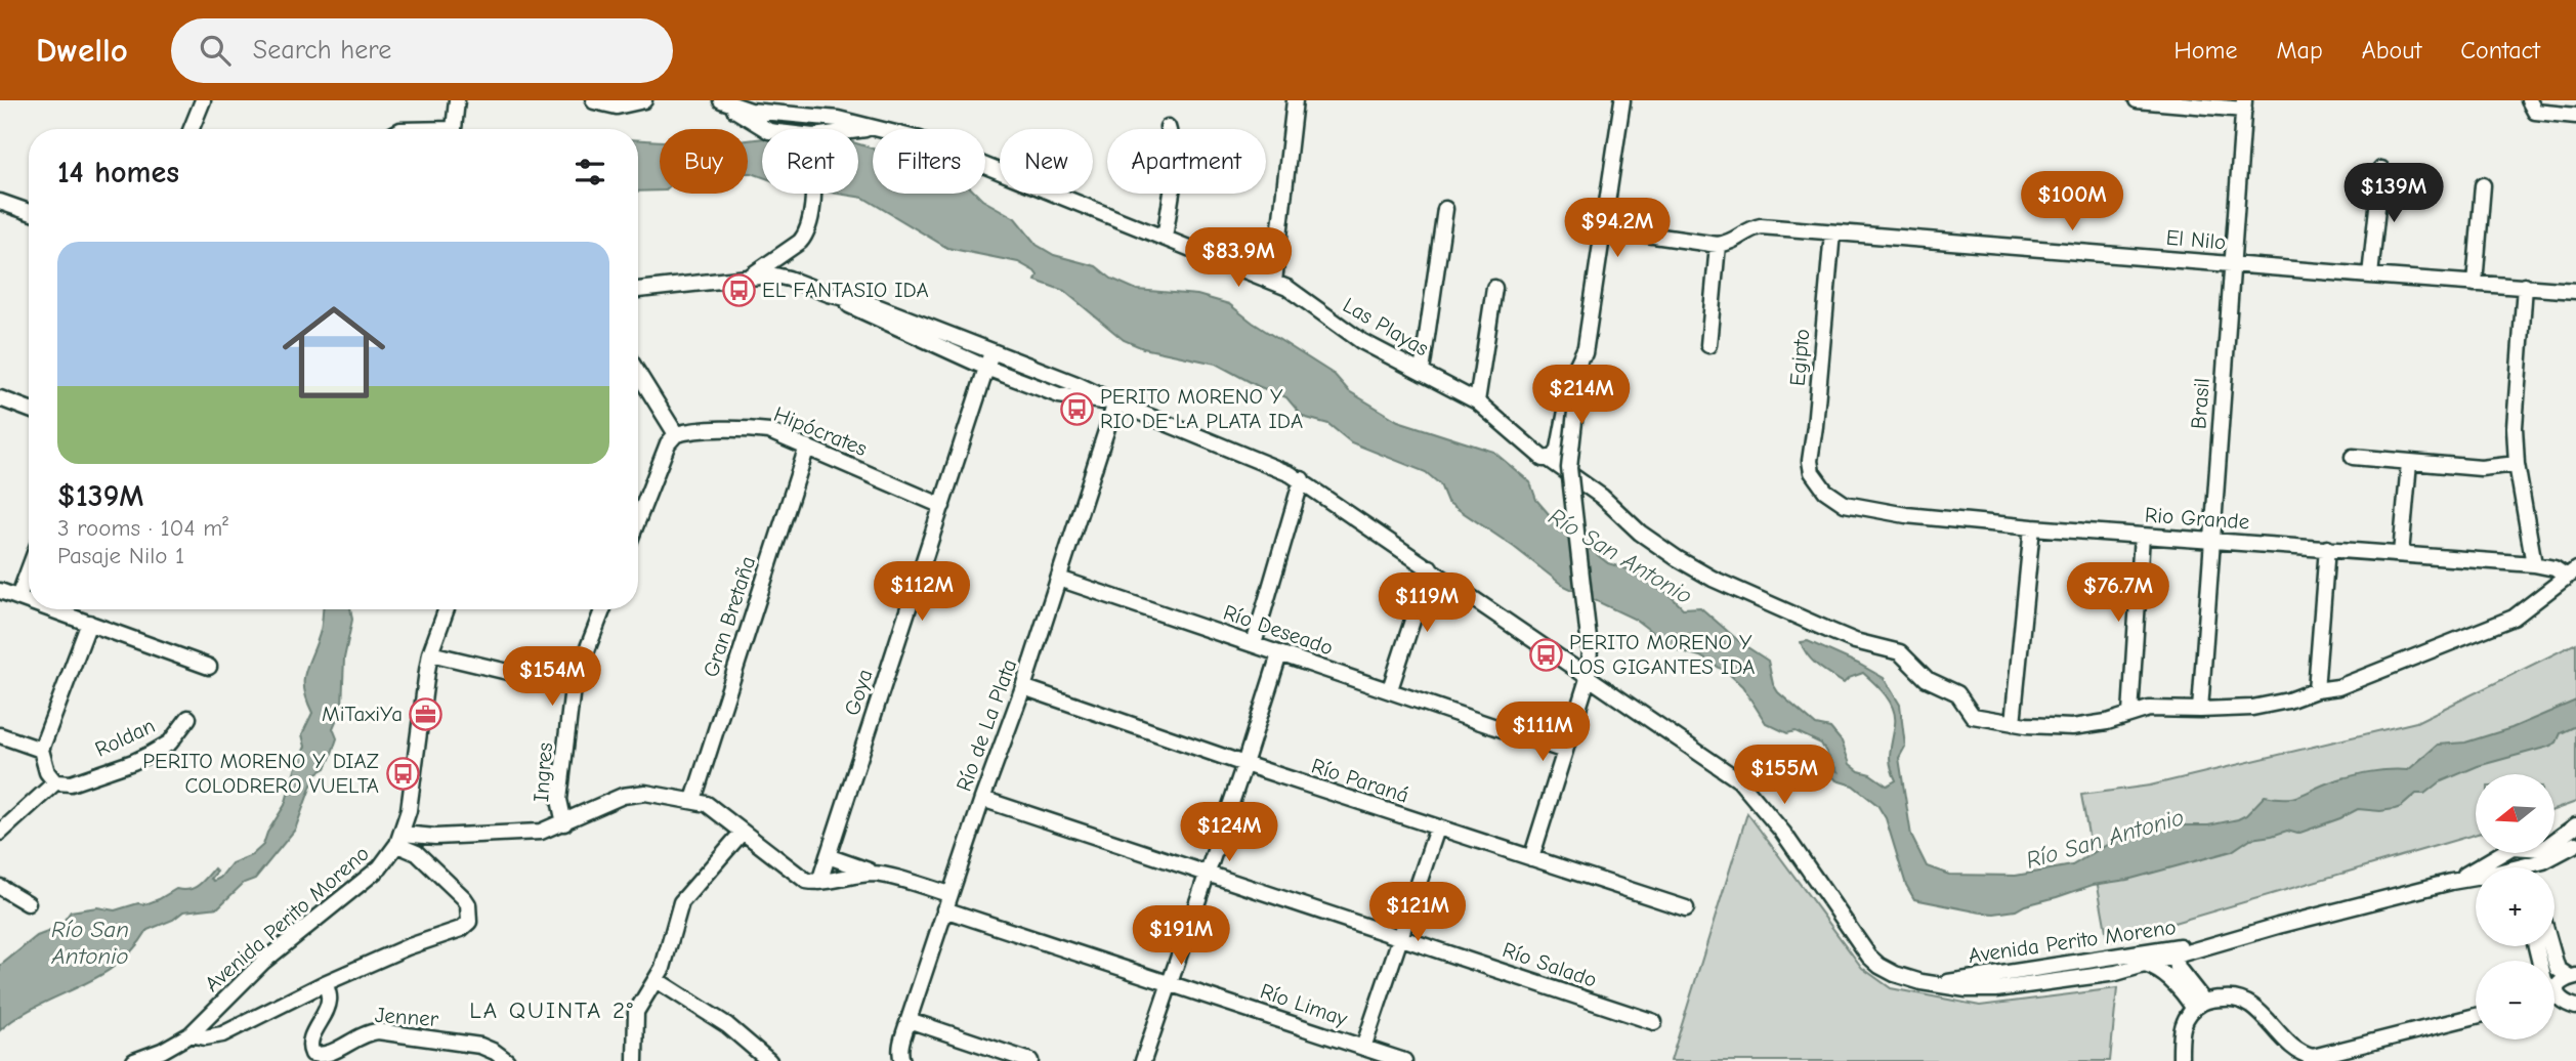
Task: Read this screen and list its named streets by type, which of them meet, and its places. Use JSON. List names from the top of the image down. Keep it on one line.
{"streets":{"street":["El Nilo","Las Playas","Egipto","Brasil","Hipócrates","Rio Grande","Gran Bretaña","Río Deseado","Goya","Río de La Plata","Roldan","Ingres","Río Paraná","Avenida Perito Moreno","Río Salado","Río Limay","Jenner"]},"crossings":[["El Nilo","Egipto"],["El Nilo","Brasil"],["Las Playas","Brasil"],["Las Playas","Rio Grande"],["Egipto","Rio Grande"],["Brasil","Rio Grande"],["Hipócrates","Gran Bretaña"],["Hipócrates","Goya"],["Río Deseado","Río de La Plata"],["Goya","Avenida Perito Moreno"],["Río de La Plata","Río Paraná"],["Río de La Plata","Avenida Perito Moreno"],["Río de La Plata","Río Salado"],["Río de La Plata","Río Limay"]],"districts":["LA QUINTA 2°"],"water":["Río San Antonio"],"places":{"bus stop":["EL FANTASIO IDA","PERITO MORENO Y RIO DE LA PLATA IDA","PERITO MORENO Y LOS GIGANTES IDA","PERITO MORENO Y DIAZ COLODRERO VUELTA"],"office":["MiTaxiYa"]},"north":"left","page":{"header":"Dwello","search":"Search here","nav":["Home","Map","About","Contact"],"chip":["Buy","Rent","Filters","New","Apartment"],"heading":"14 homes","price":["$139M","$100M","$94.2M","$83.9M","$214M","$112M","$76.7M","$119M","$154M","$111M","$155M","$124M","$121M","$191M"],"list":[{"name":"$139M","note":"3 rooms · 104 m² · Pasaje Nilo 1"}],"map_buttons":["+","−"]}}
